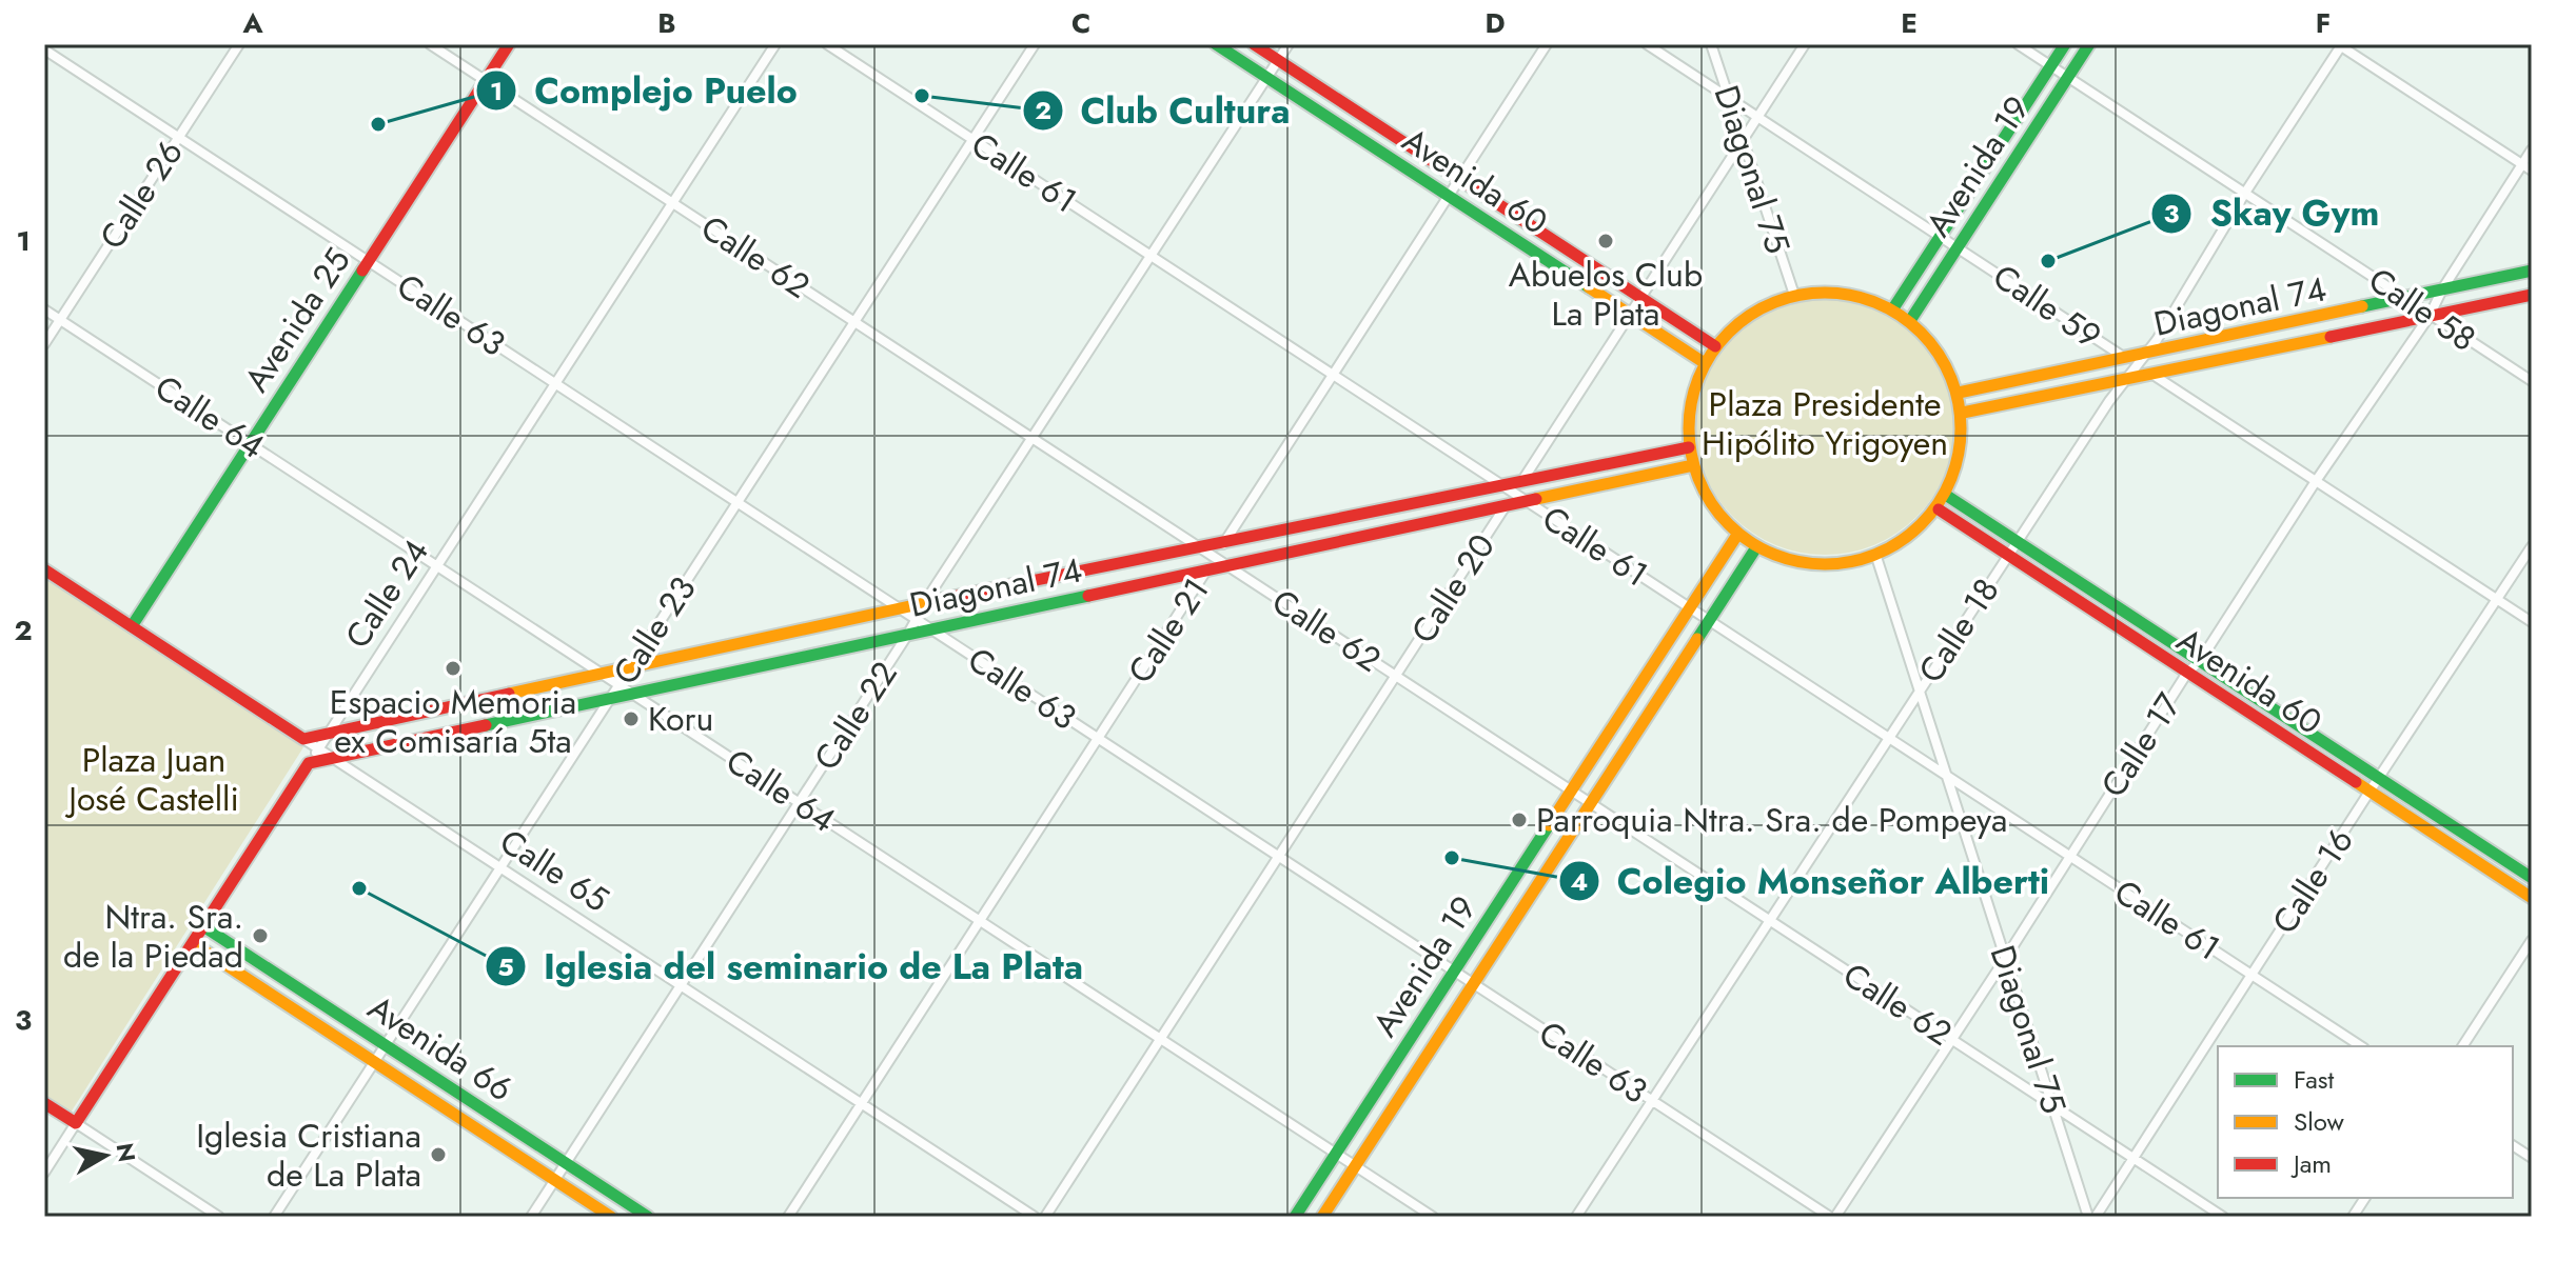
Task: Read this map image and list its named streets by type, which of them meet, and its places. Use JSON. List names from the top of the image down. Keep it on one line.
{"streets":{"main road":["Avenida 19","Avenida 60","Diagonal 74","Avenida 25","Calle 24","Calle 65","Avenida 66"],"street":["Diagonal 75","Calle 61","Calle 26","Calle 62","Calle 59","Calle 58","Calle 63","Calle 64","Calle 20","Calle 23","Calle 21","Calle 18","Calle 22","Calle 17","Calle 16"]},"crossings":[["Avenida 19","Diagonal 75"],["Avenida 19","Calle 61"],["Avenida 19","Avenida 60"],["Avenida 19","Calle 62"],["Avenida 19","Calle 59"],["Avenida 19","Diagonal 74"],["Avenida 19","Calle 58"],["Avenida 19","Calle 63"],["Avenida 19","Calle 64"],["Diagonal 75","Calle 61"],["Diagonal 75","Avenida 60"],["Diagonal 75","Calle 62"],["Diagonal 75","Calle 59"],["Diagonal 75","Diagonal 74"],["Diagonal 75","Calle 20"],["Diagonal 75","Calle 18"],["Diagonal 75","Calle 17"],["Calle 61","Diagonal 74"],["Calle 61","Calle 20"],["Calle 61","Calle 23"],["Calle 61","Calle 21"],["Calle 61","Calle 18"],["Calle 61","Calle 22"],["Calle 61","Calle 17"],["Calle 61","Calle 16"],["Avenida 60","Diagonal 74"],["Avenida 60","Calle 20"],["Avenida 60","Calle 21"],["Avenida 60","Calle 18"],["Avenida 60","Calle 22"],["Avenida 60","Calle 17"],["Avenida 60","Calle 16"],["Calle 26","Calle 63"],["Calle 26","Calle 64"],["Calle 62","Diagonal 74"],["Calle 62","Avenida 25"],["Calle 62","Calle 20"],["Calle 62","Calle 24"],["Calle 62","Calle 23"],["Calle 62","Calle 21"],["Calle 62","Calle 18"],["Calle 62","Calle 22"],["Calle 62","Calle 17"],["Calle 62","Calle 16"],["Calle 59","Diagonal 74"],["Calle 59","Calle 20"],["Calle 59","Calle 18"],["Calle 59","Calle 17"],["Calle 59","Calle 16"],["Diagonal 74","Calle 58"],["Diagonal 74","Calle 63"],["Diagonal 74","Calle 64"],["Diagonal 74","Calle 20"],["Diagonal 74","Calle 24"],["Diagonal 74","Calle 23"],["Diagonal 74","Calle 21"],["Diagonal 74","Calle 18"],["Diagonal 74","Calle 22"],["Diagonal 74","Calle 17"],["Diagonal 74","Calle 65"],["Calle 58","Calle 17"],["Calle 63","Avenida 25"],["Calle 63","Calle 20"],["Calle 63","Calle 24"],["Calle 63","Calle 23"],["Calle 63","Calle 21"],["Calle 63","Calle 18"],["Calle 63","Calle 22"],["Calle 63","Calle 17"],["Avenida 25","Calle 64"],["Avenida 25","Calle 65"],["Calle 64","Calle 20"],["Calle 64","Calle 24"],["Calle 64","Calle 23"],["Calle 64","Calle 21"],["Calle 64","Calle 22"],["Calle 24","Calle 65"],["Calle 24","Avenida 66"],["Calle 23","Calle 65"],["Calle 23","Avenida 66"],["Calle 21","Calle 65"],["Calle 22","Calle 65"],["Calle 22","Avenida 66"]],"parks":["Plaza Presidente Hipólito Yrigoyen","Plaza Juan José Castelli"],"places":["Club Cultura","Complejo Puelo","Abuelos Club La Plata","Skay Gym","Espacio Memoria ex Comisaría 5ta","Koru","Parroquia Ntra. Sra. de Pompeya","Colegio Monseñor Alberti","Iglesia del seminario de La Plata","Ntra. Sra. de la Piedad","Iglesia Cristiana de La Plata"],"legend":["Fast","Slow","Jam"],"north":"right","grid":{"columns":["A","B","C","D","E","F"],"rows":["1","2","3"]}}
